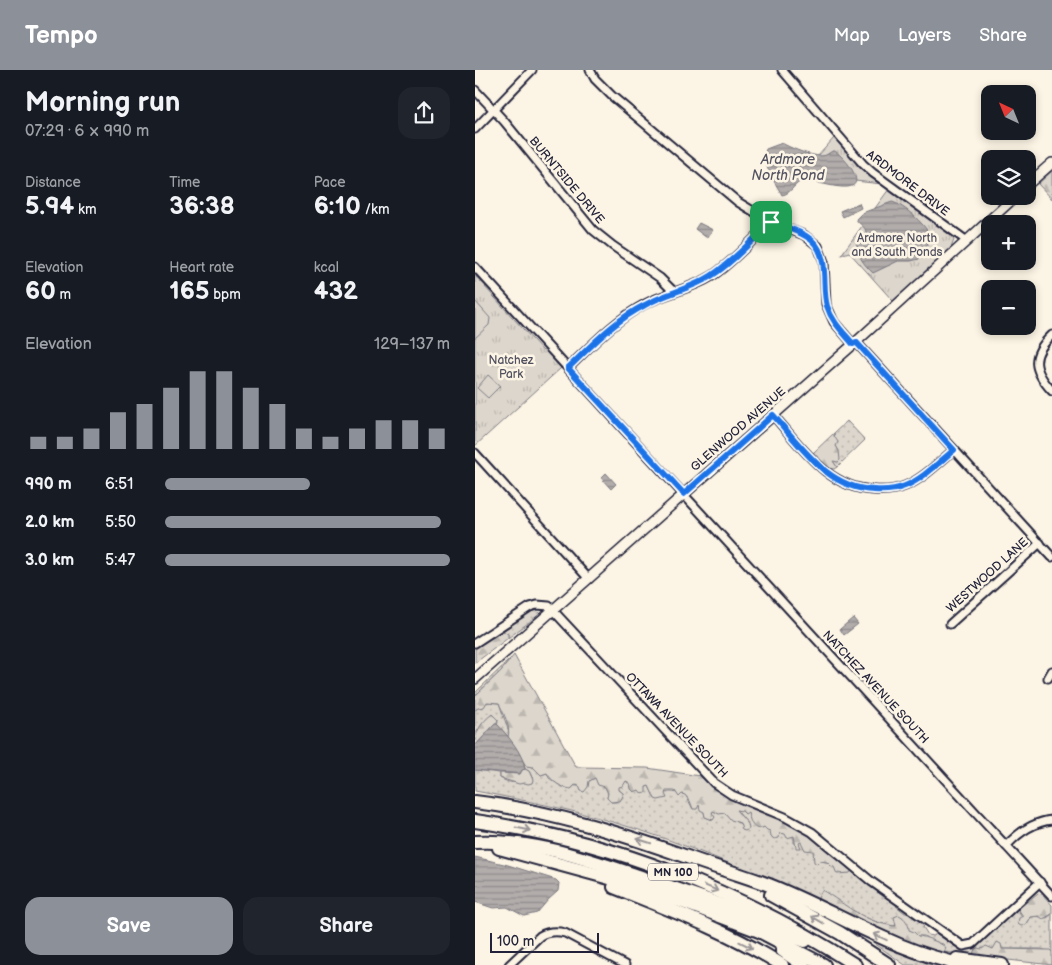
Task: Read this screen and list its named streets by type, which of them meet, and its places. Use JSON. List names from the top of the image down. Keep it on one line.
{"streets":{"highway":["MN 100"],"street":["BURNTSIDE DRIVE","ARDMORE DRIVE","GLENWOOD AVENUE","WESTWOOD LANE","NATCHEZ AVENUE SOUTH","OTTAWA AVENUE SOUTH"]},"crossings":[["ARDMORE DRIVE","GLENWOOD AVENUE"],["GLENWOOD AVENUE","NATCHEZ AVENUE SOUTH"],["GLENWOOD AVENUE","OTTAWA AVENUE SOUTH"],["NATCHEZ AVENUE SOUTH","OTTAWA AVENUE SOUTH"]],"water":["Ardmore North Pond"],"parks":["Ardmore North and South Ponds","Natchez Park"],"scale_bar":"100 m","north":"top left","page":{"header":"Tempo","nav":["Map","Layers","Share"],"heading":["Morning run","07:29 · 6 × 990 m"],"map_buttons":["+","−"],"stats":[["Distance","5.94 km"],["Time","36:38"],["Pace","6:10 /km"],["Elevation","60 m"],["Heart rate","165 bpm"],["kcal","432"]],"chart":["Elevation","129–137 m"],"list":[{"name":"990 m","note":"6:51"},{"name":"2.0 km","note":"5:50"},{"name":"3.0 km","note":"5:47"}],"buttons":["Save","Share"],"scale":"100 m"}}
